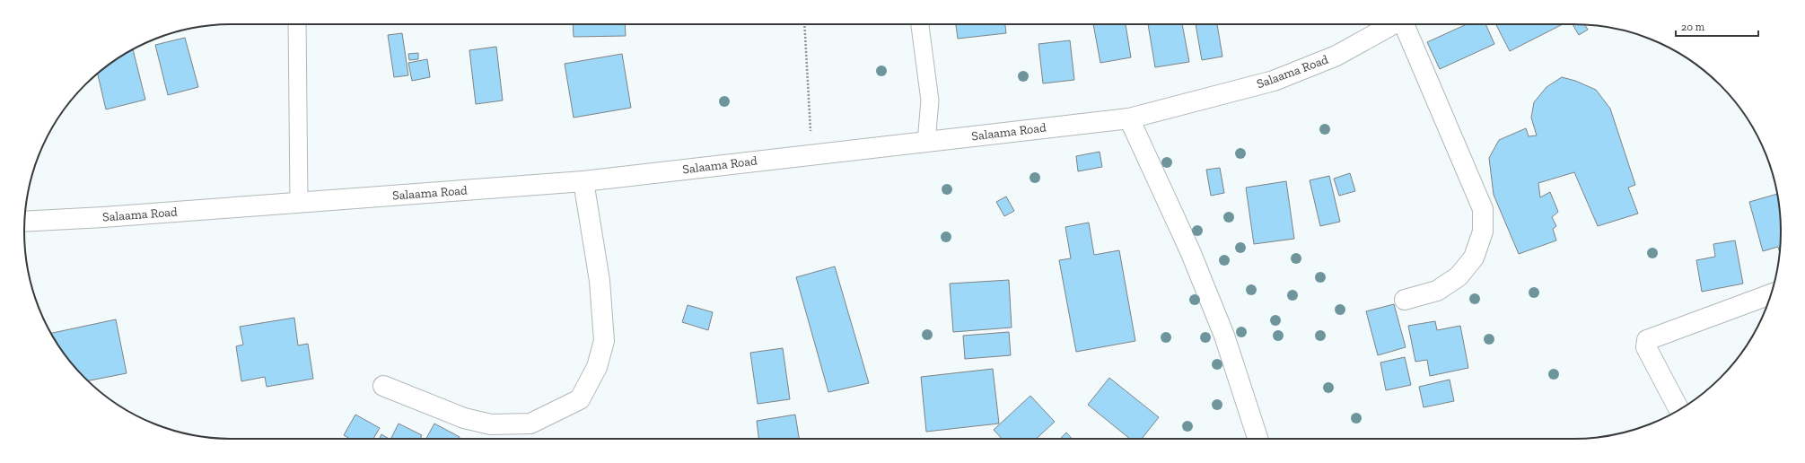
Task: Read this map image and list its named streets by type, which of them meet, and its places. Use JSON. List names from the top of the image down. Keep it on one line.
{"streets":{"street":["Salaama Road"]},"scale_bar":"20 m"}
